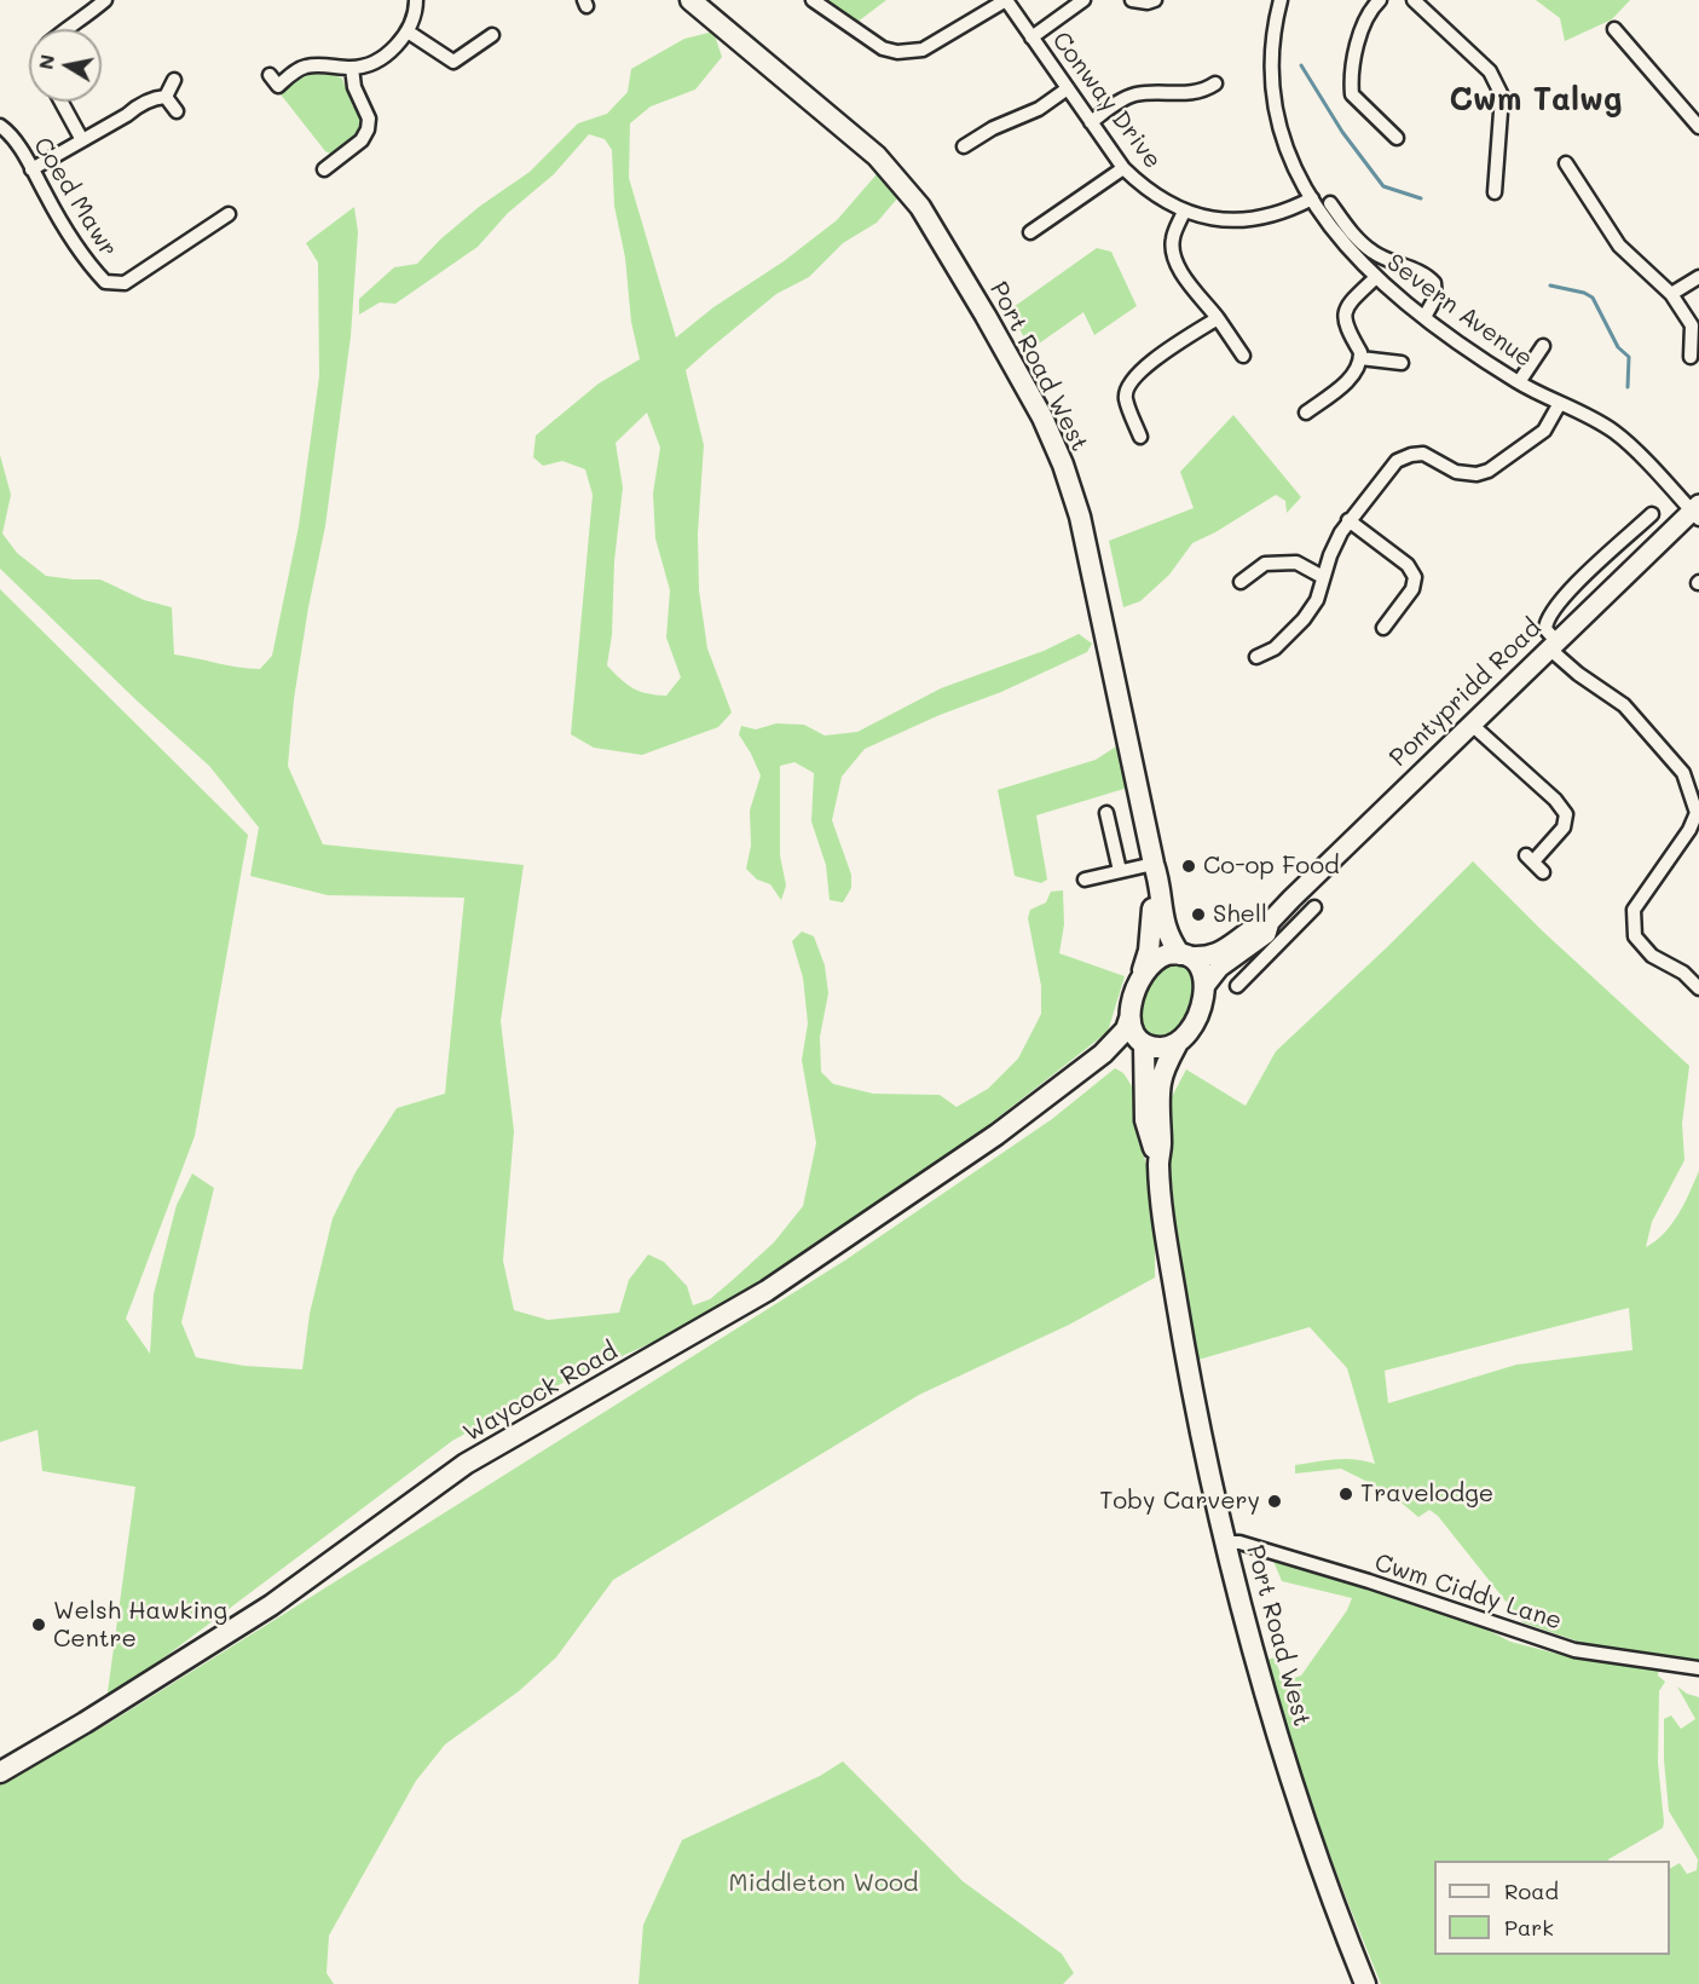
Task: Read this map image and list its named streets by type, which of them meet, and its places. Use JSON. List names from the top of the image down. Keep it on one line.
{"streets":{"main road":["Port Road West","Pontypridd Road","Waycock Road"],"street":["Conway Drive","Coed Mawr","Severn Avenue","Cwm Ciddy Lane"]},"crossings":[["Conway Drive","Severn Avenue"],["Severn Avenue","Pontypridd Road"],["Port Road West","Pontypridd Road"],["Port Road West","Waycock Road"],["Port Road West","Cwm Ciddy Lane"],["Pontypridd Road","Waycock Road"]],"districts":["Cwm Talwg"],"parks":["Middleton Wood"],"places":["Co-op Food","Shell","Travelodge","Toby Carvery","Welsh Hawking Centre"],"legend":["Road","Park"],"north":"left"}
